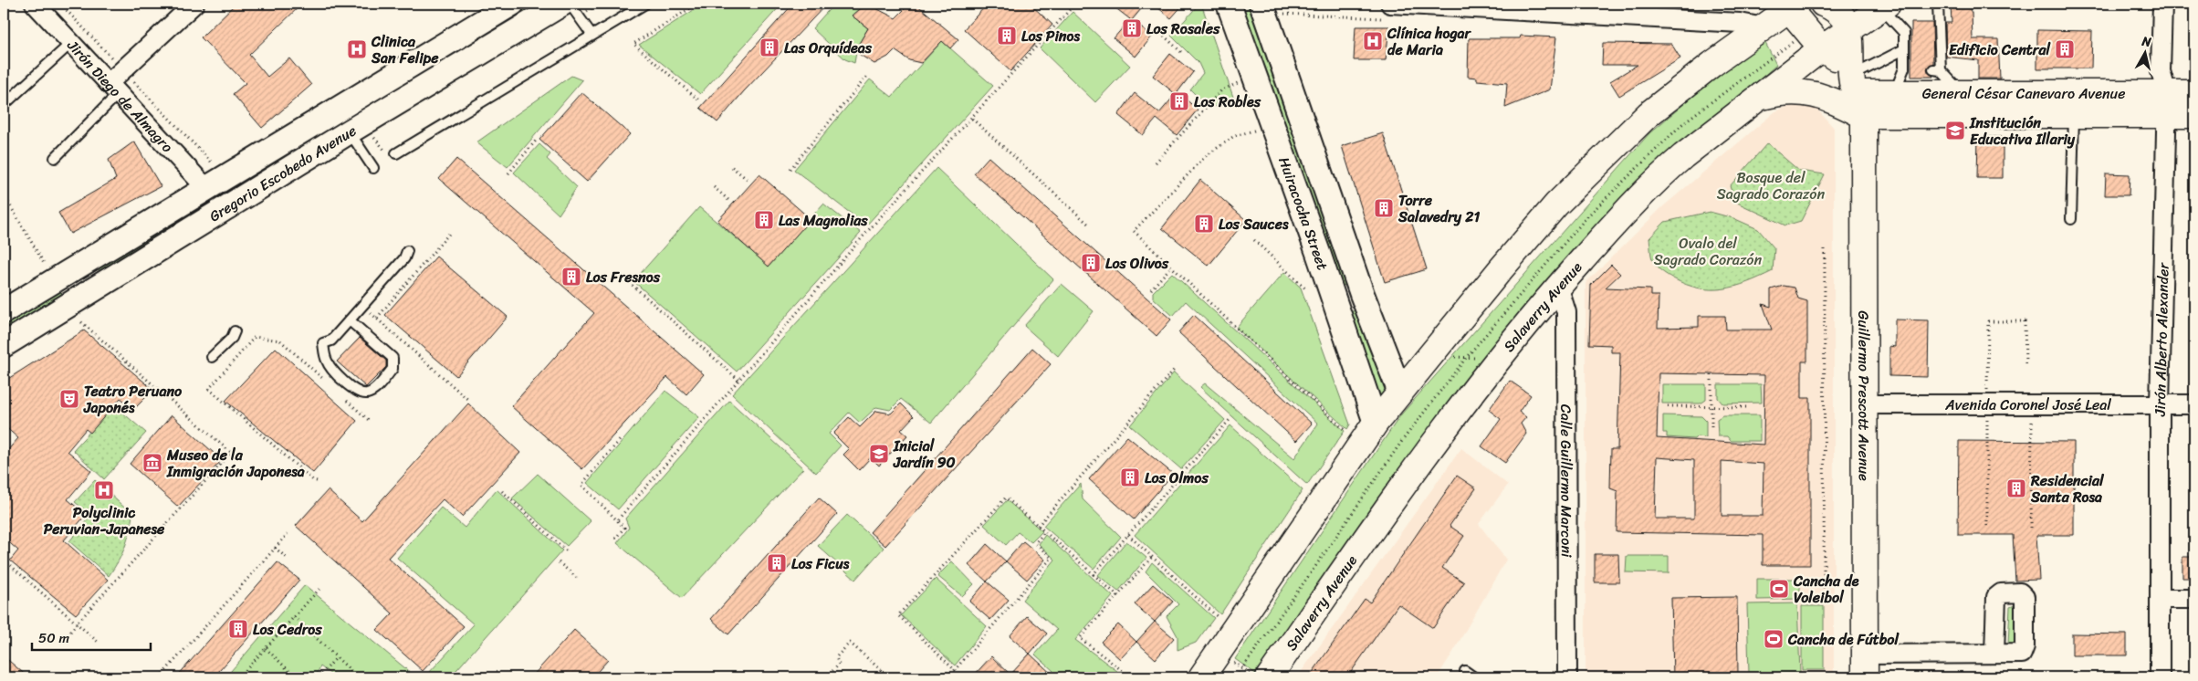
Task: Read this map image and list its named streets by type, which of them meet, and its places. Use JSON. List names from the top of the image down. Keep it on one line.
{"streets":{"main road":["General César Canevaro Avenue","Salaverry Avenue","Guillermo Prescott Avenue"],"street":["Jirón Diego de Almagro","Gregorio Escobedo Avenue","Huiracocha Street","Jirón Alberto Alexander","Avenida Coronel José Leal","Calle Guillermo Marconi"]},"crossings":[["General César Canevaro Avenue","Jirón Alberto Alexander"],["General César Canevaro Avenue","Guillermo Prescott Avenue"],["Jirón Diego de Almagro","Gregorio Escobedo Avenue"],["Salaverry Avenue","Guillermo Prescott Avenue"],["Salaverry Avenue","Calle Guillermo Marconi"],["Jirón Alberto Alexander","Avenida Coronel José Leal"],["Guillermo Prescott Avenue","Avenida Coronel José Leal"]],"parks":["Bosque del Sagrado Corazón","Ovalo del Sagrado Corazón"],"places":{"building":["Los Rosales","Los Pinos","Las Orquídeas","Edificio Central","Los Robles","Torre Salavedry 21","Las Magnolias","Los Sauces","Los Olivos","Los Fresnos","Los Olmos","Residencial Santa Rosa","Los Ficus","Los Cedros"],"hospital":["Clínica hogar de Maria","Clinica San Felipe","Polyclinic Peruvian-Japanese"],"school or university":["Institución Educativa Illariy","Inicial Jardín 90"],"theatre":["Teatro Peruano Japonés"],"museum":["Museo de la Inmigración Japonesa"],"sports":["Cancha de Voleibol","Cancha de Fútbol"]},"scale_bar":"50 m","north":"top"}
